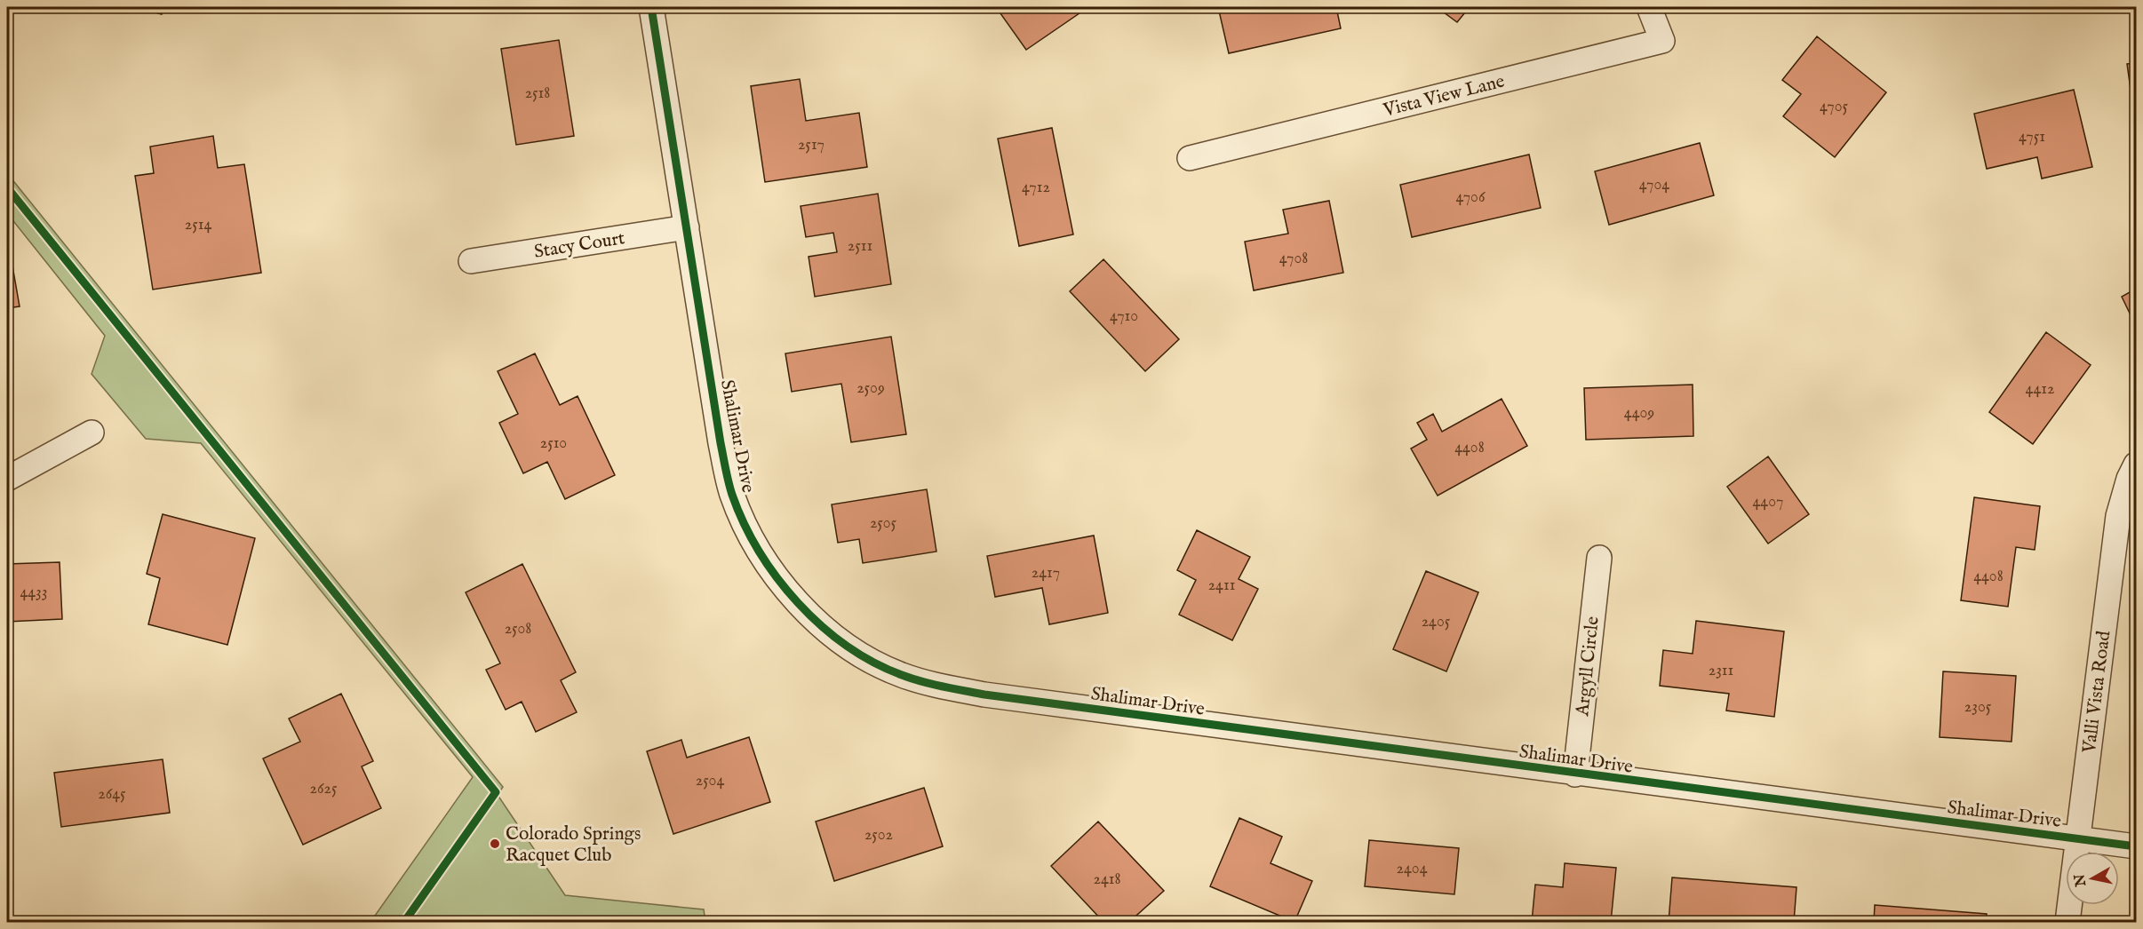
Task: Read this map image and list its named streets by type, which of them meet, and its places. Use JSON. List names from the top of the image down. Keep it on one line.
{"streets":{"street":["Vista View Lane","Stacy Court","Shalimar Drive","Argyll Circle","Valli Vista Road"]},"crossings":[["Stacy Court","Shalimar Drive"],["Shalimar Drive","Argyll Circle"],["Shalimar Drive","Valli Vista Road"]],"places":["Colorado Springs Racquet Club"],"house_numbers":["2518","4705","4751","2517","4704","4712","4706","2514","2511","4708","4710","2509","4412","4409","2510","4408","4407","2505","2417","4408","2411","4433","2405","2508","2311","2305","2504","2625","2645","2502","2404","2418"],"north":"left"}
